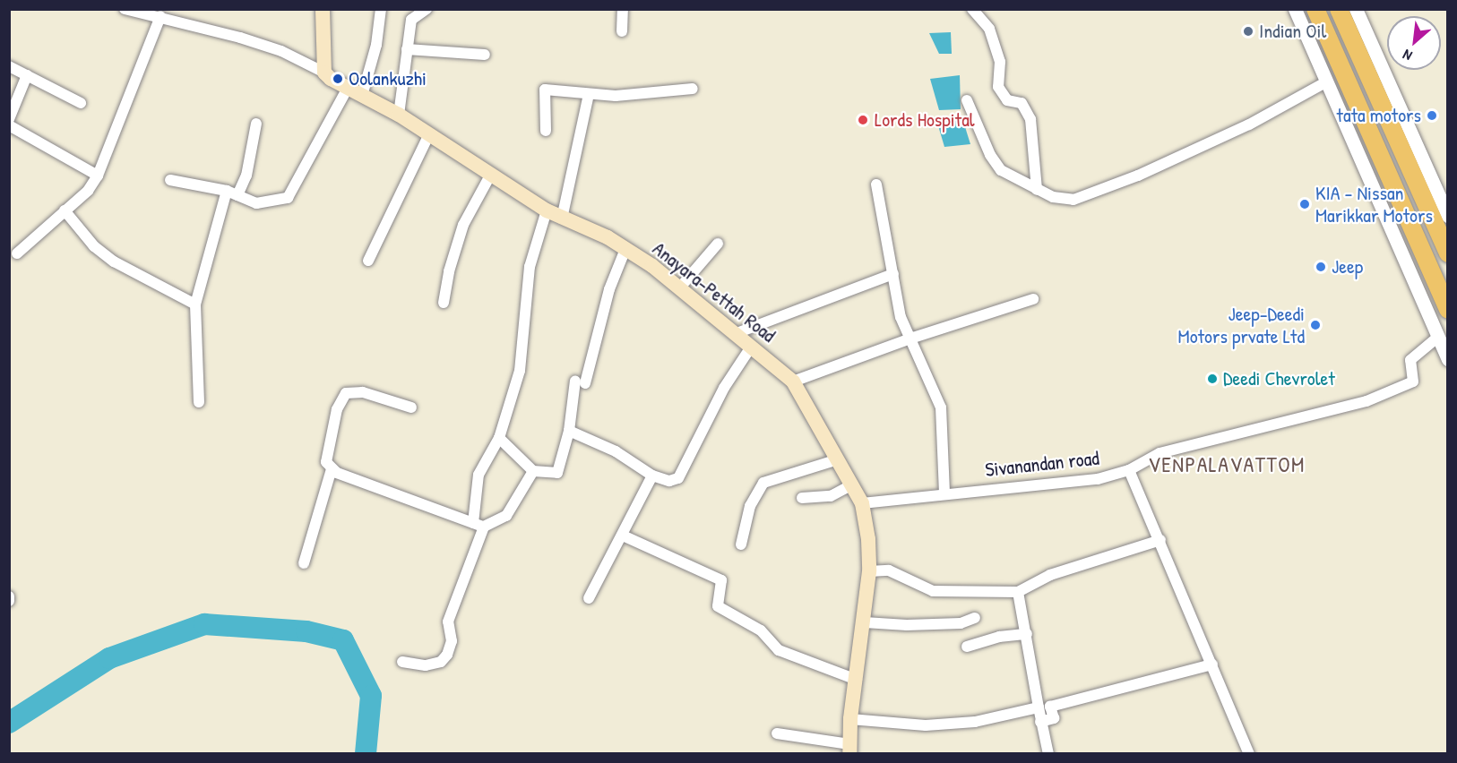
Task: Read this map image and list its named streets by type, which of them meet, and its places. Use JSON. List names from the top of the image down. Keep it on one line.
{"streets":{"main road":["Anayara-Pettah Road"],"street":["Sivanandan road"]},"crossings":[["Anayara-Pettah Road","Sivanandan road"]],"districts":["VENPALAVATTOM"],"places":["Indian Oil","Oolankuzhi","tata motors","Lords Hospital","KIA - Nissan Marikkar Motors","Jeep","Jeep-Deedi Motors prvate Ltd","Deedi Chevrolet"],"north":"bottom left"}
